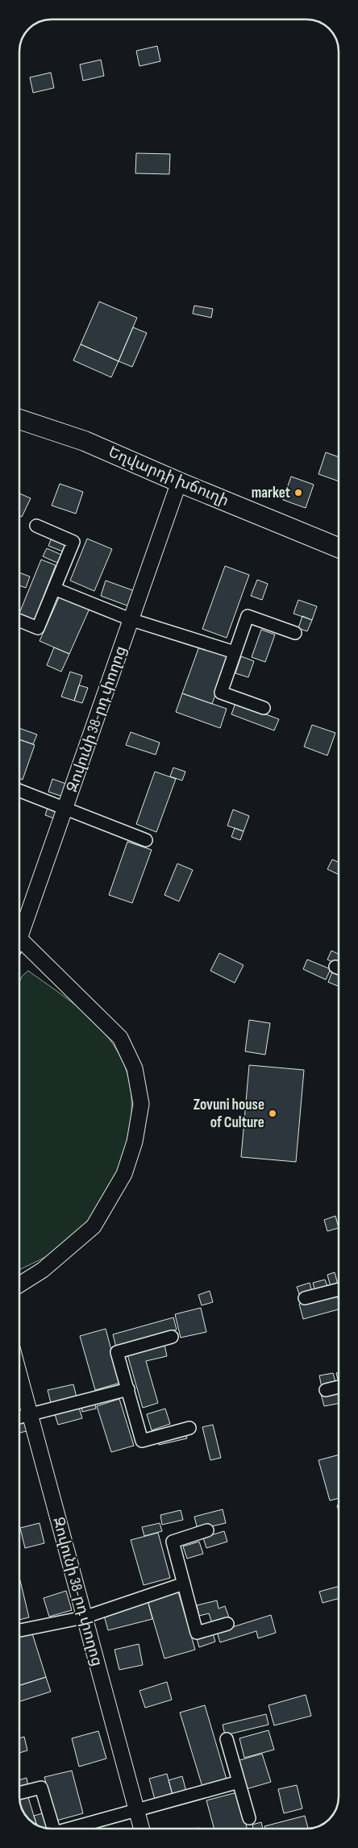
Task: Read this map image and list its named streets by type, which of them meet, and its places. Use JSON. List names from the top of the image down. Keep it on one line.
{"streets":{"main road":["Եղվարդի խճուղի"],"street":["Զովունի 38-րդ փողոց"]},"crossings":[["Եղվարդի խճուղի","Զովունի 38-րդ փողոց"]],"places":["market","Zovuni house of Culture"]}
